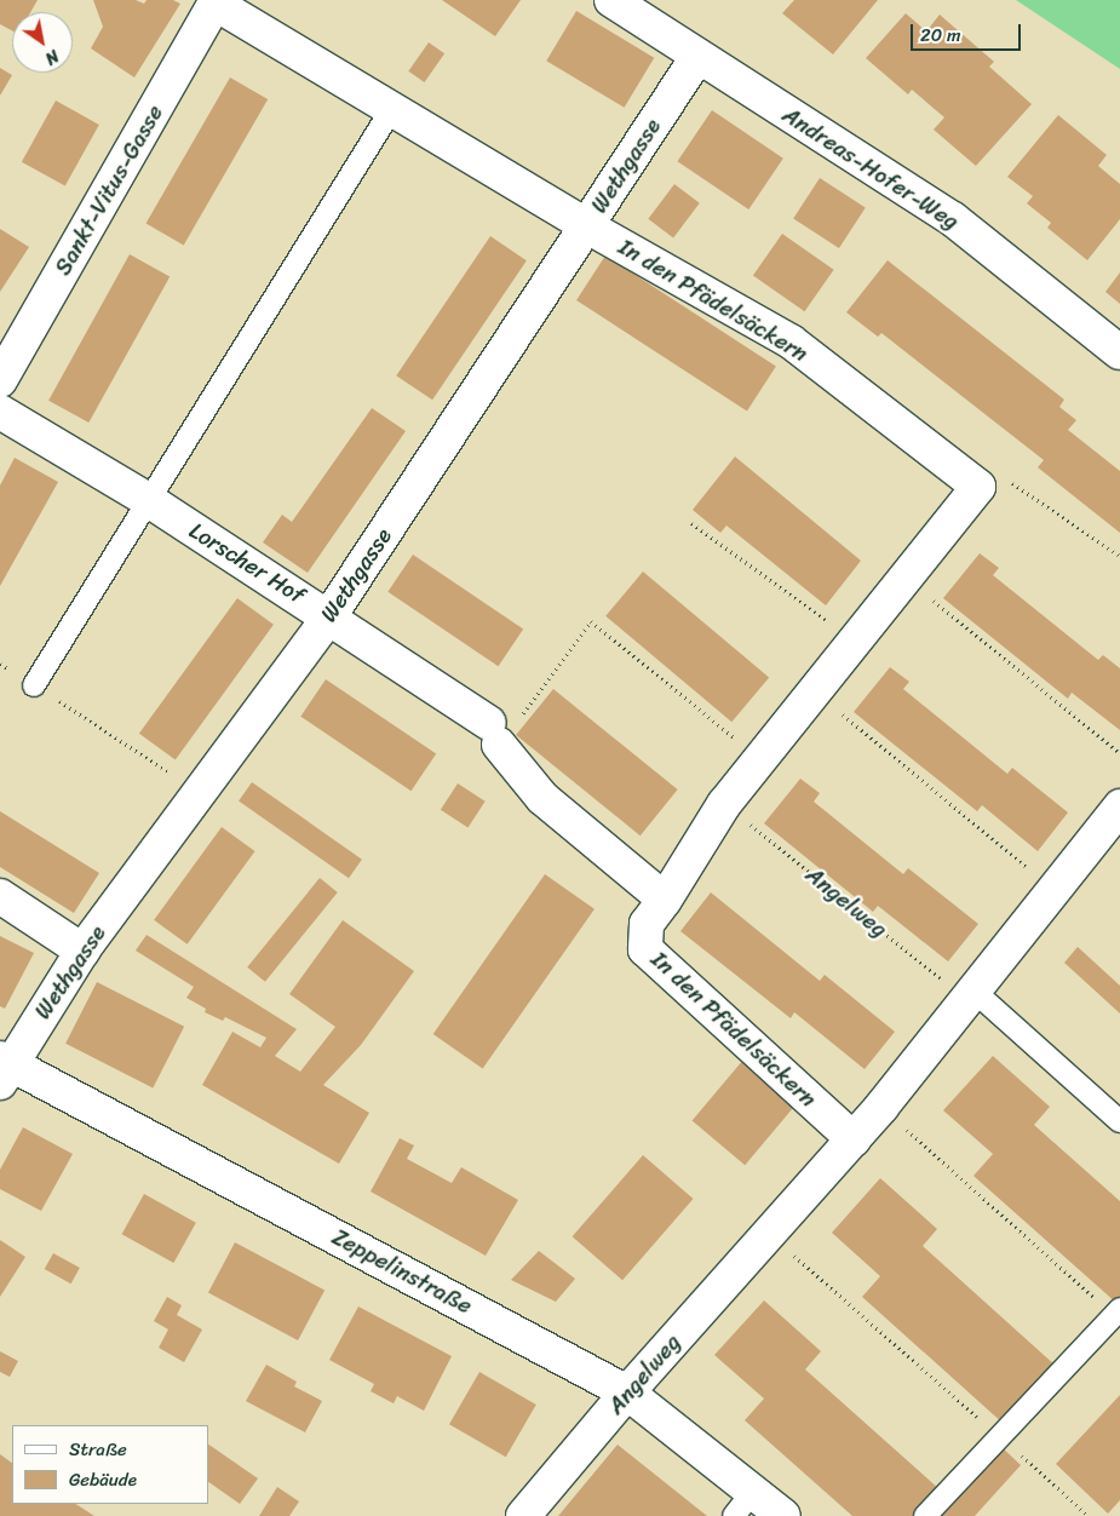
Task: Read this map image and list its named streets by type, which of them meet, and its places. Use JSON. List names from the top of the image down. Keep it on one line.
{"streets":{"street":["Wethgasse","Andreas-Hofer-Weg","Sankt-Vitus-Gasse","In den Pfädelsäckern","Lorscher Hof","Angelweg","Zeppelinstraße"]},"crossings":[["Wethgasse","Andreas-Hofer-Weg"],["Wethgasse","In den Pfädelsäckern"],["Wethgasse","Lorscher Hof"],["Wethgasse","Zeppelinstraße"],["Sankt-Vitus-Gasse","In den Pfädelsäckern"],["In den Pfädelsäckern","Lorscher Hof"],["In den Pfädelsäckern","Angelweg"],["Angelweg","Zeppelinstraße"]],"legend":["Straße","Gebäude"],"scale_bar":"20 m","north":"bottom right"}
